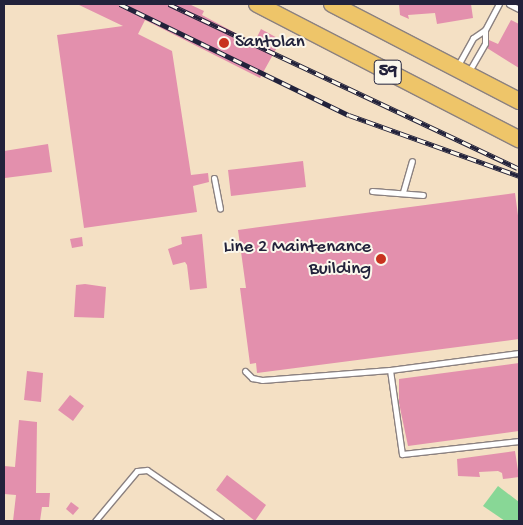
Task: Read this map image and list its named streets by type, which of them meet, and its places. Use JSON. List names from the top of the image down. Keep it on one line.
{"streets":{"main road":["59"]},"places":["Santolan","Line 2 Maintenance Building"]}
